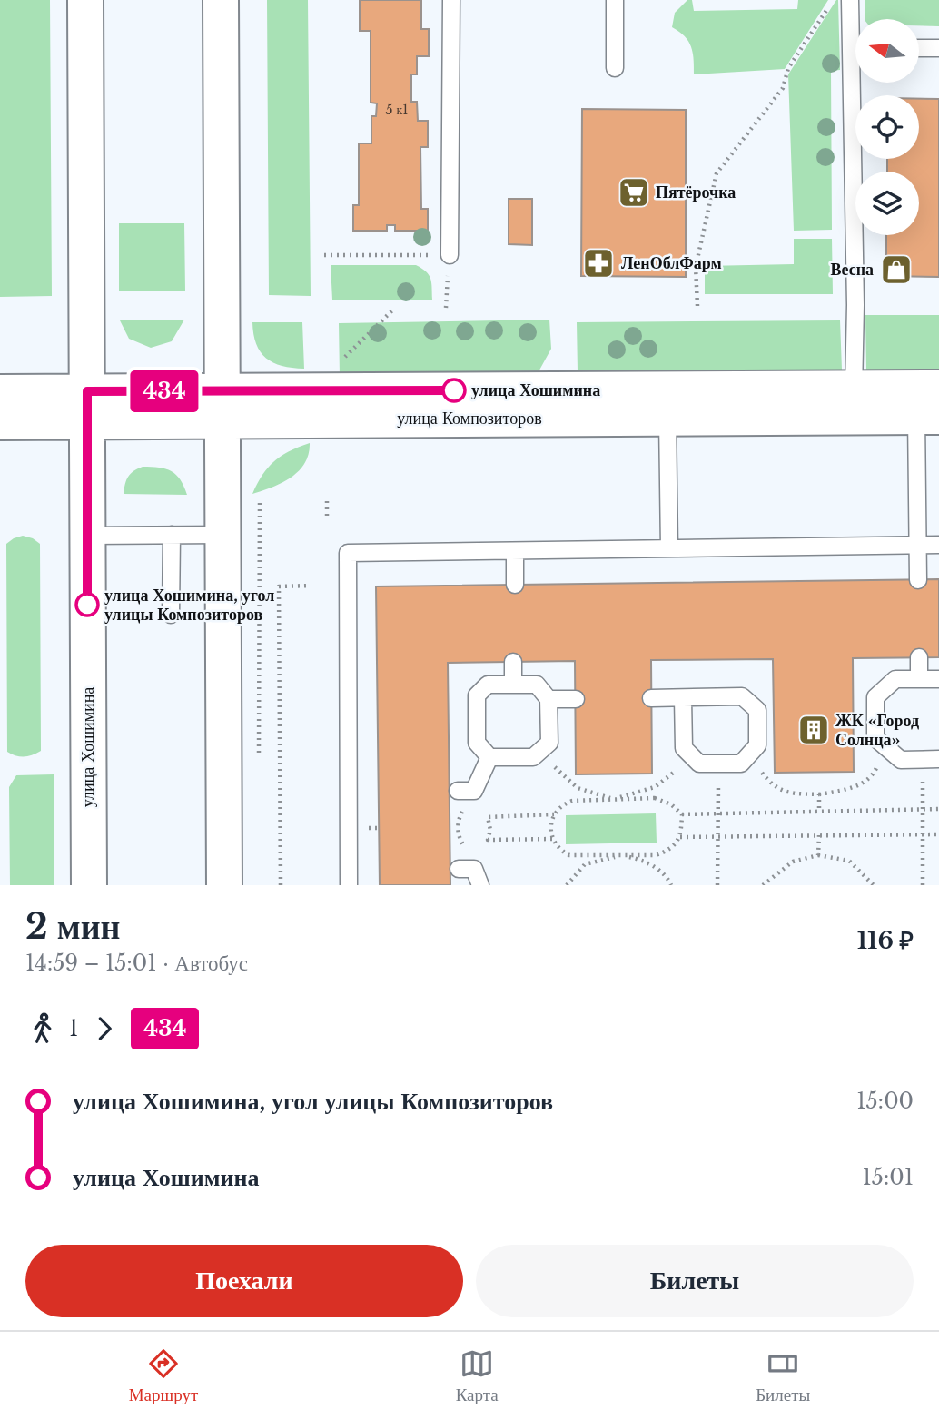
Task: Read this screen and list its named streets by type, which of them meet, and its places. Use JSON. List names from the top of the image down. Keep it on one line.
{"streets":{"street":["улица Композиторов","улица Хошимина"]},"crossings":[["улица Композиторов","улица Хошимина"]],"places":{"supermarket":["Пятёрочка"],"pharmacy":["ЛенОблФарм"],"shop":["Весна"],"other":["улица Хошимина","улица Хошимина, угол улицы Композиторов"],"building":["ЖК «Город Солнца»"]},"lines":["bus line 434"],"house_numbers":["5 к1"],"north":"left","page":{"on_map":"434","heading":["2 мин","14:59 – 15:01 · Автобус","116 ₽"],"legs":["1","434"],"list":[{"name":"улица Хошимина, угол улицы Композиторов","value":"15:00"},{"name":"улица Хошимина","value":"15:01"}],"buttons":["Поехали","Билеты"],"tabs":["Маршрут","Карта","Билеты"]}}
